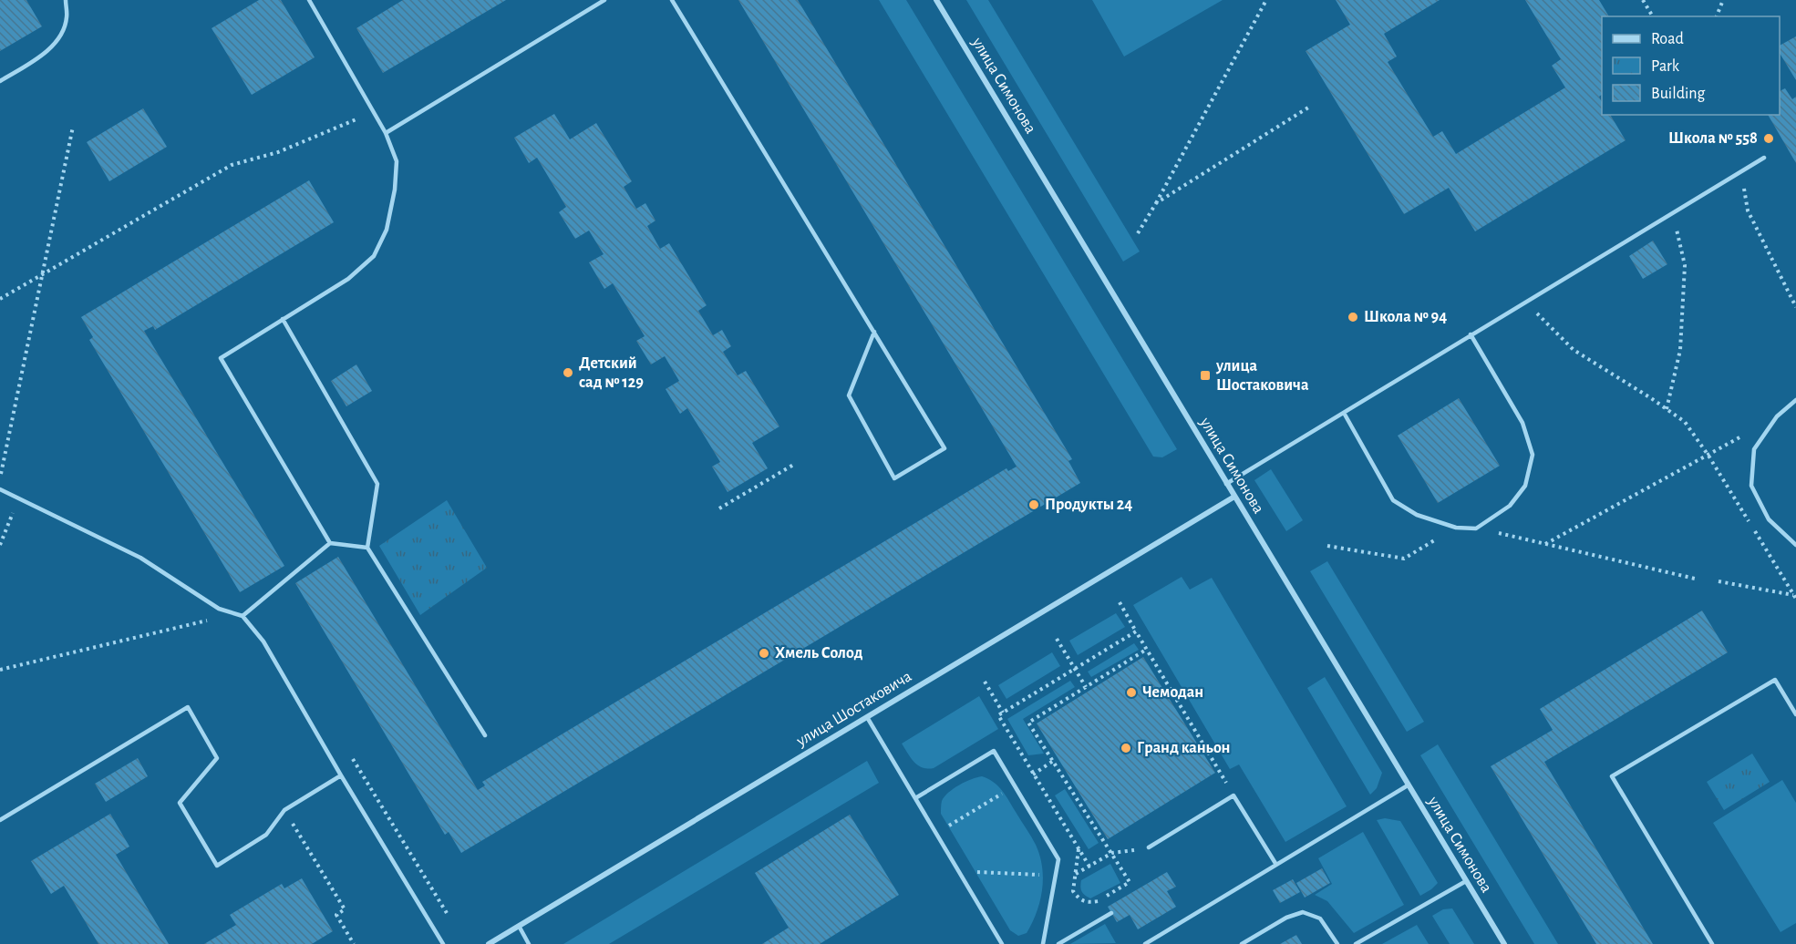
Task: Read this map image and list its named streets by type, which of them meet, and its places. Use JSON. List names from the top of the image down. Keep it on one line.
{"streets":{"street":["улица Симонова","улица Шостаковича"]},"crossings":[["улица Симонова","улица Шостаковича"]],"places":{"other":["Школа № 558","Школа № 94","Детский сад № 129","Продукты 24","Хмель Солод","Чемодан","Гранд каньон"],"transit":["улица Шостаковича"]},"legend":["Road","Park","Building"]}
